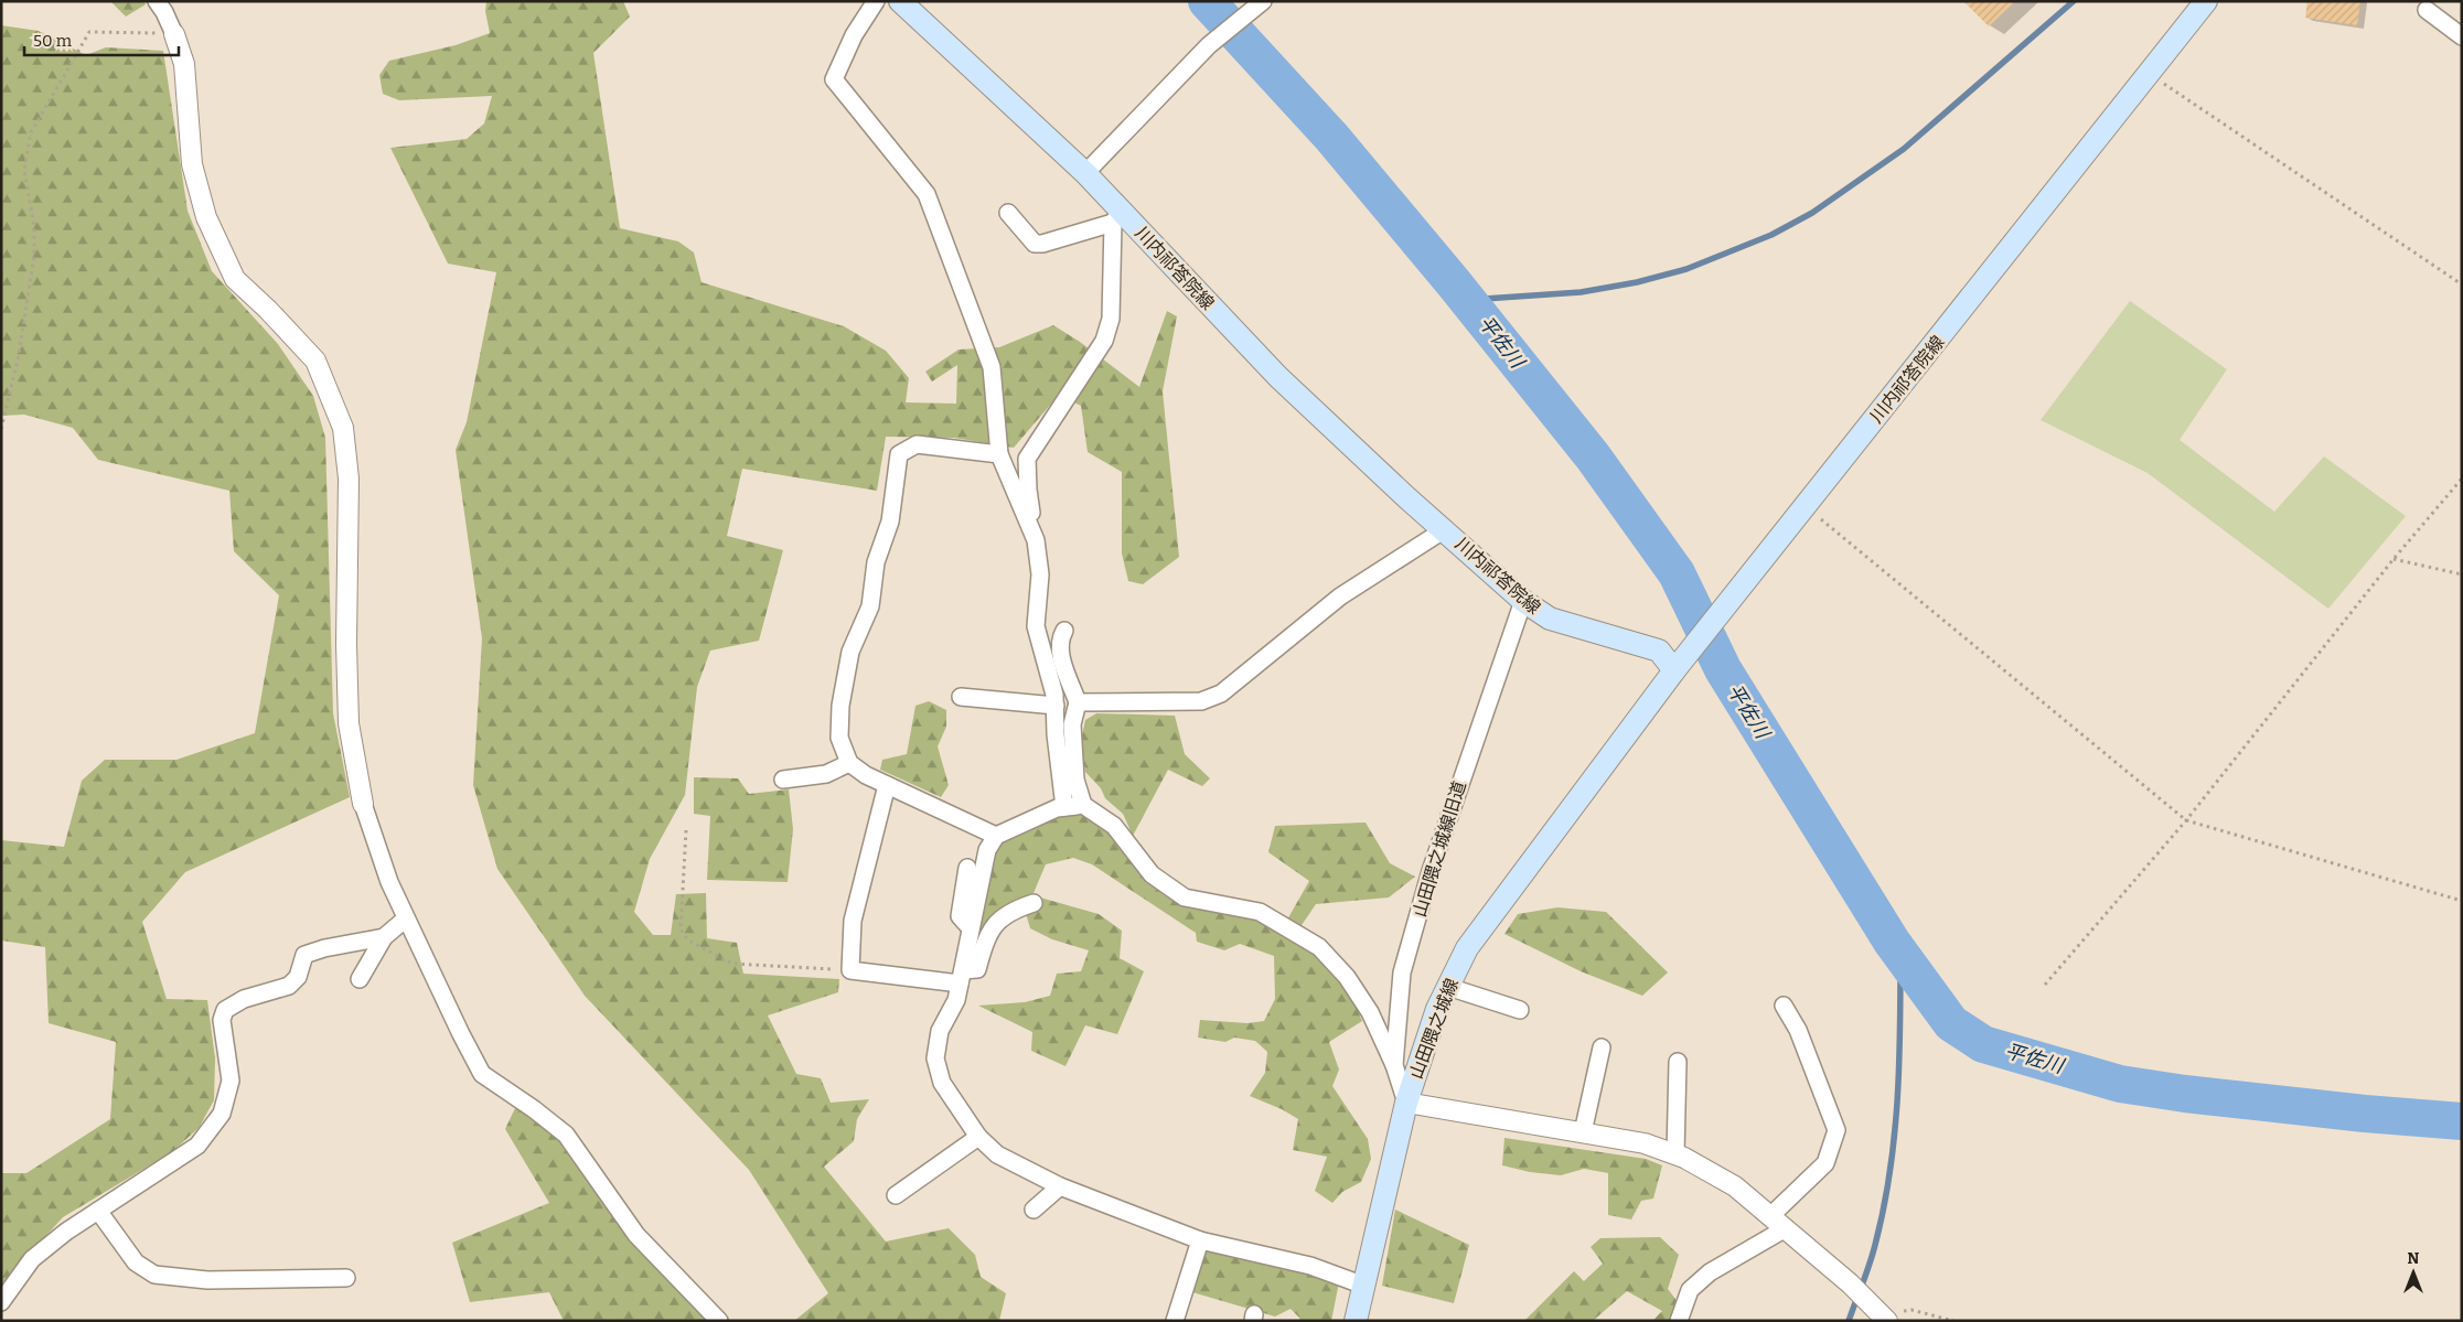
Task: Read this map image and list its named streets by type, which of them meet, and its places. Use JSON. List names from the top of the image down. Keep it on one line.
{"streets":{"main road":["川内祁答院線","山田隈之城線"],"street":["山田隈之城線旧道"]},"crossings":[["川内祁答院線","山田隈之城線旧道"],["川内祁答院線","山田隈之城線"],["山田隈之城線旧道","山田隈之城線"]],"water":["平佐川"],"scale_bar":"50 m","north":"top"}
